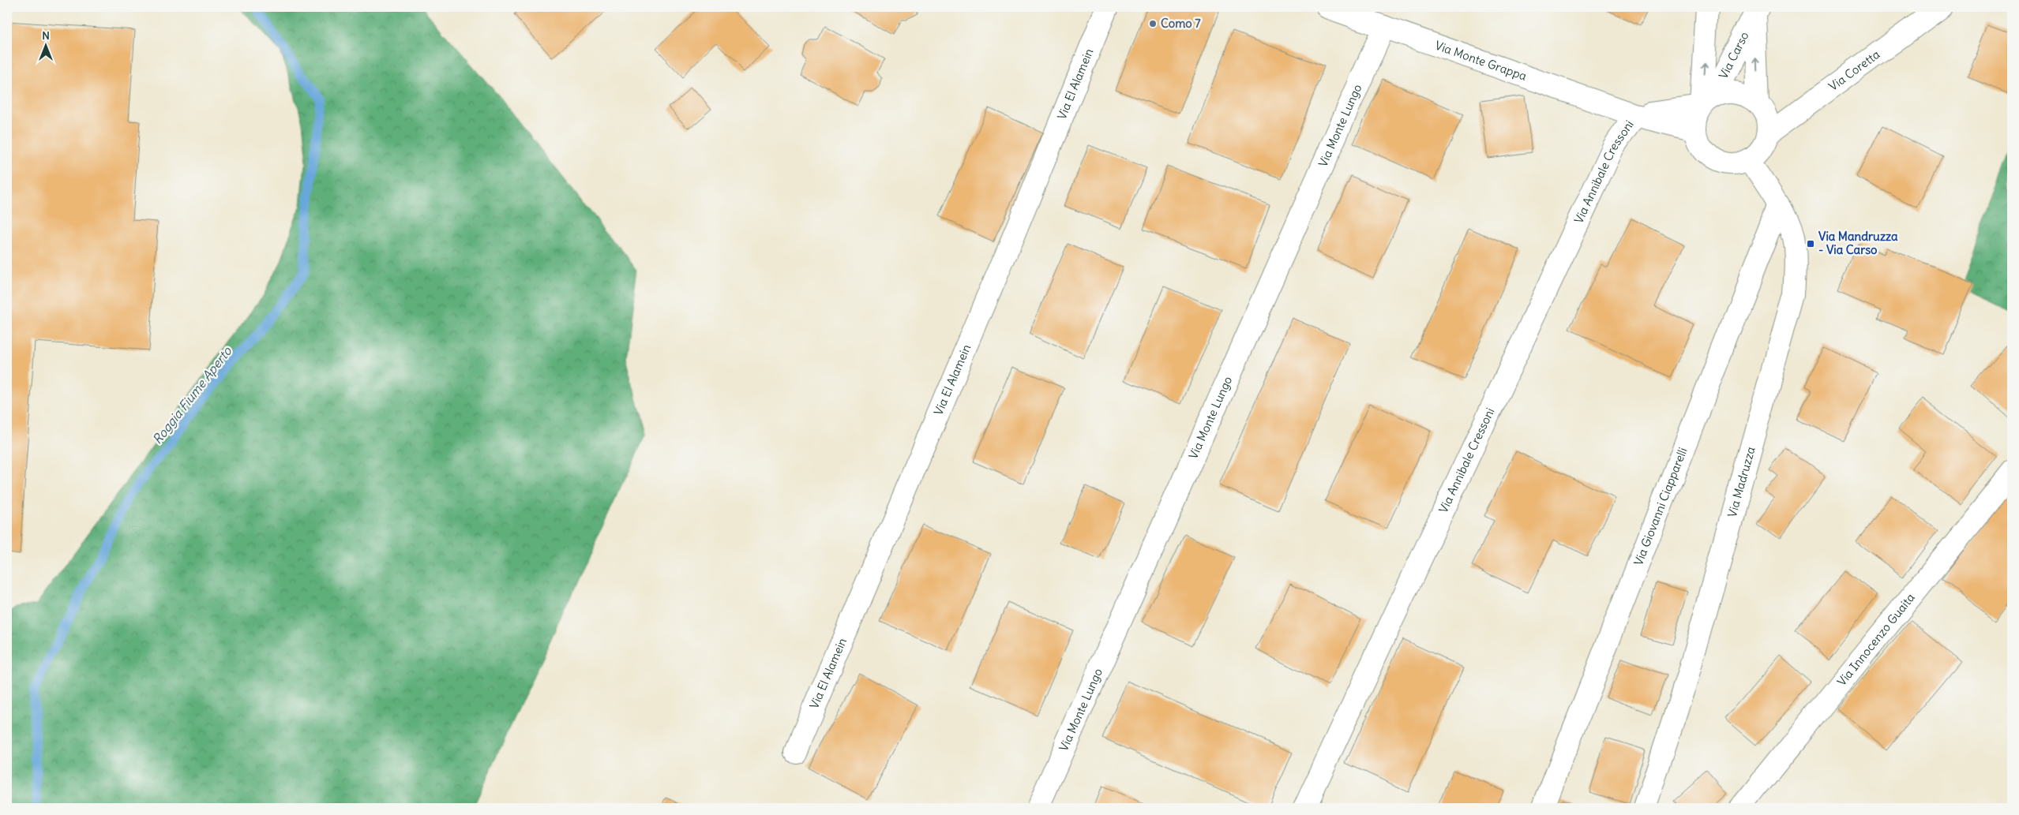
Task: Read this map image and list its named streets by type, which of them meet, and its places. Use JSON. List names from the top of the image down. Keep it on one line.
{"streets":{"street":["Via Carso","Via Monte Grappa","Via Coretta","Via El Alamein","Via Monte Lungo","Via Annibale Cressoni","Via Madruzza","Via Giovanni Ciapparelli","Via Innocenzo Guaita"]},"crossings":[["Via Carso","Via Monte Grappa"],["Via Carso","Via Coretta"],["Via Carso","Via Madruzza"],["Via Monte Grappa","Via Coretta"],["Via Monte Grappa","Via Monte Lungo"],["Via Monte Grappa","Via Annibale Cressoni"],["Via Monte Grappa","Via Madruzza"],["Via Coretta","Via Madruzza"],["Via Madruzza","Via Giovanni Ciapparelli"]],"water":["Roggia Fiume Aperto"],"places":{"other":["Como 7"],"transit":["Via Mandruzza - Via Carso"]},"north":"top"}
